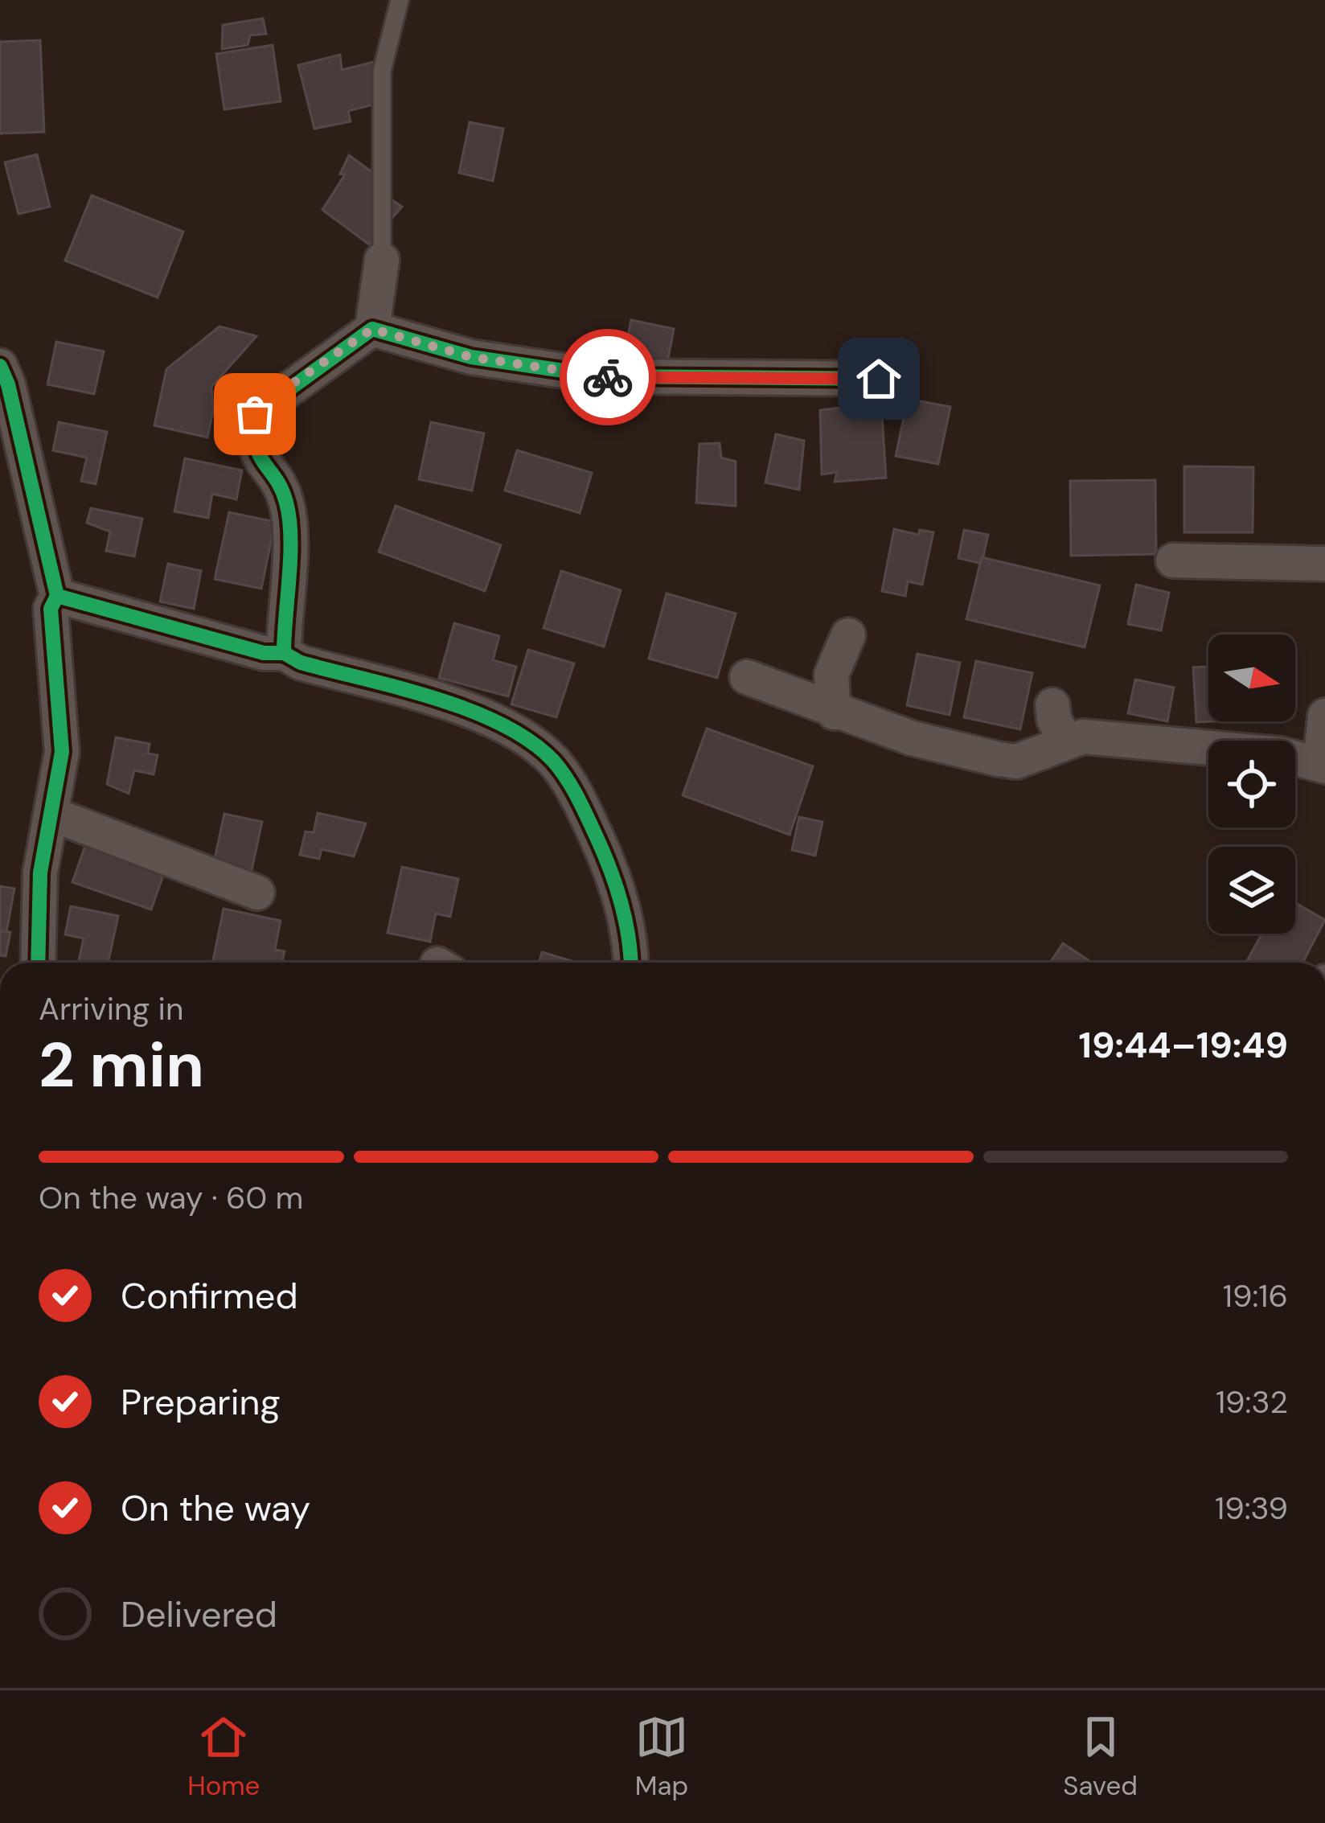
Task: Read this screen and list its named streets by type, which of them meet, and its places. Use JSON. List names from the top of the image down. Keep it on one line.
{"north":"right","page":{"heading":["2 min","Arriving in","19:44–19:49"],"bar":"On the way · 60 m","list":[["Confirmed","19:16"],["Preparing","19:32"],["On the way","19:39"],"Delivered"],"tabs":["Home","Map","Saved"]}}
